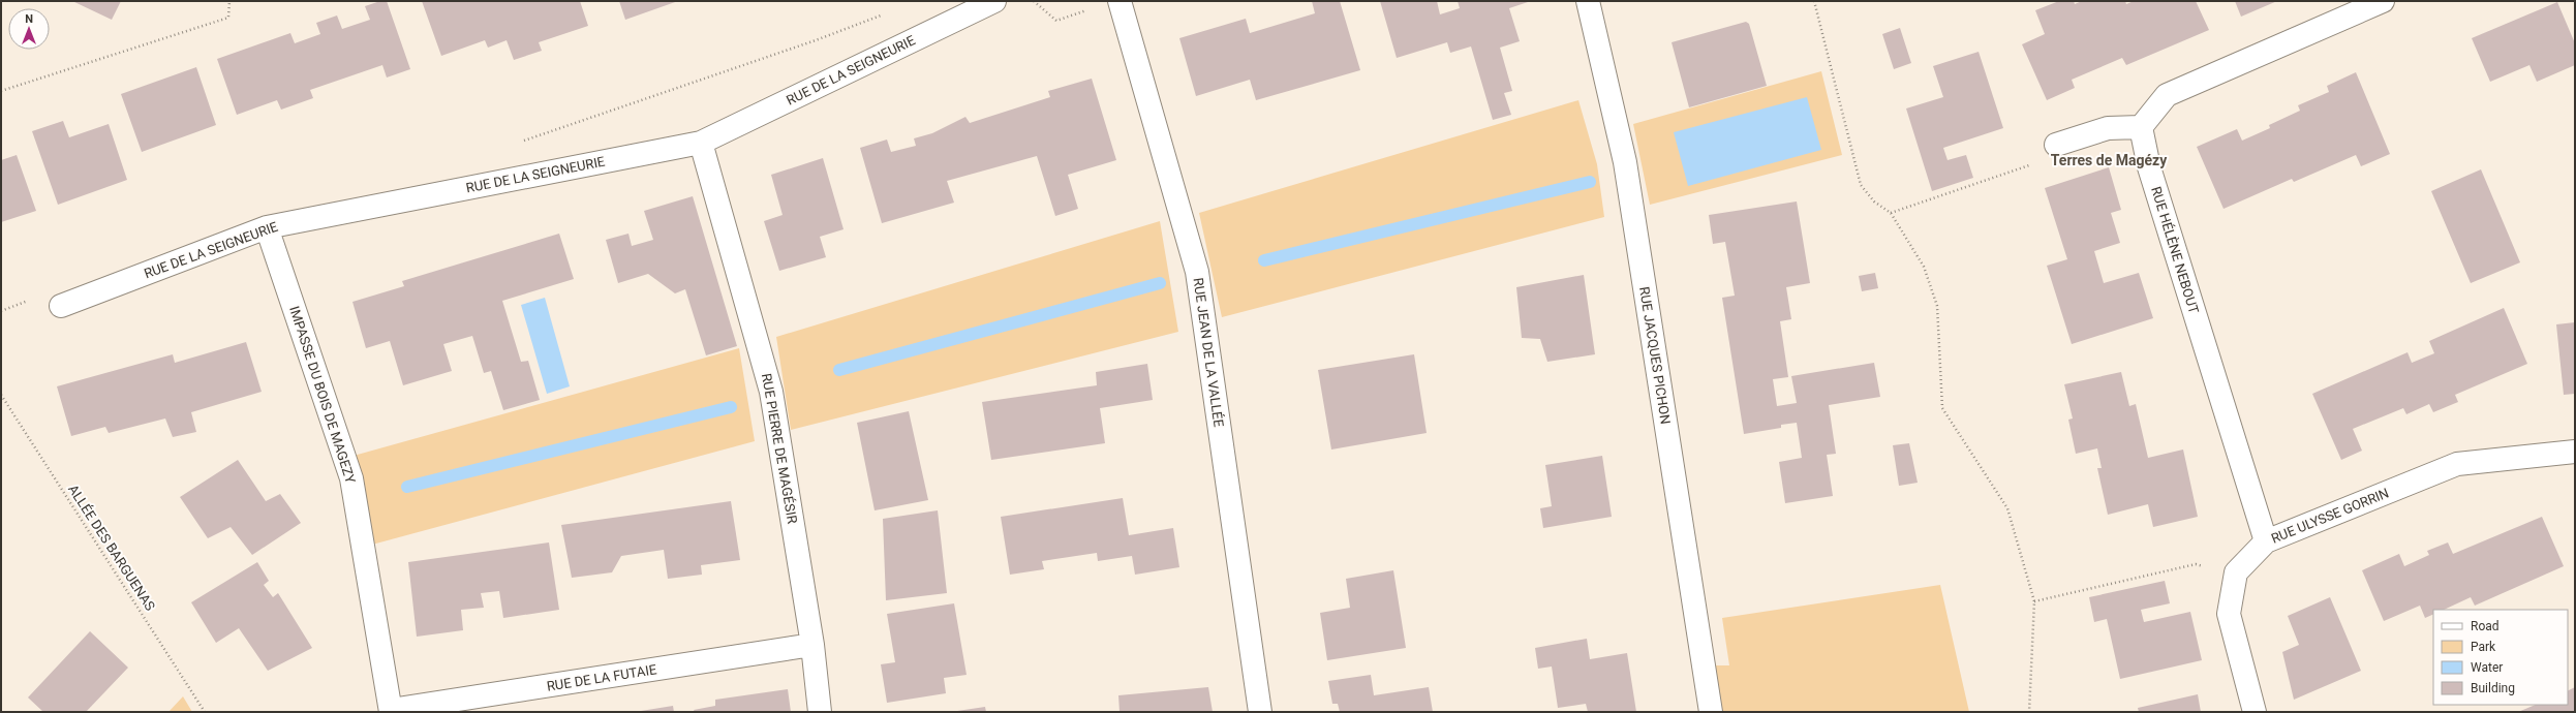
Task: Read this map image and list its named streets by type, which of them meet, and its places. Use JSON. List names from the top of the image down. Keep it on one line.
{"streets":{"street":["RUE DE LA SEIGNEURIE","RUE HÉLÈNE NEBOUT","RUE JEAN DE LA VALLÉE","RUE JACQUES PICHON","IMPASSE DU BOIS DE MAGEZY","RUE PIERRE DE MAGÉSIR","RUE ULYSSE GORRIN","RUE DE LA FUTAIE"],"path":["ALLÉE DES BARGUENAS"]},"crossings":[["RUE DE LA SEIGNEURIE","IMPASSE DU BOIS DE MAGEZY"],["RUE DE LA SEIGNEURIE","RUE PIERRE DE MAGÉSIR"],["RUE HÉLÈNE NEBOUT","RUE ULYSSE GORRIN"],["IMPASSE DU BOIS DE MAGEZY","RUE DE LA FUTAIE"],["RUE PIERRE DE MAGÉSIR","RUE DE LA FUTAIE"]],"districts":["Terres de Magézy"],"legend":["Road","Park","Water","Building"],"north":"top"}
